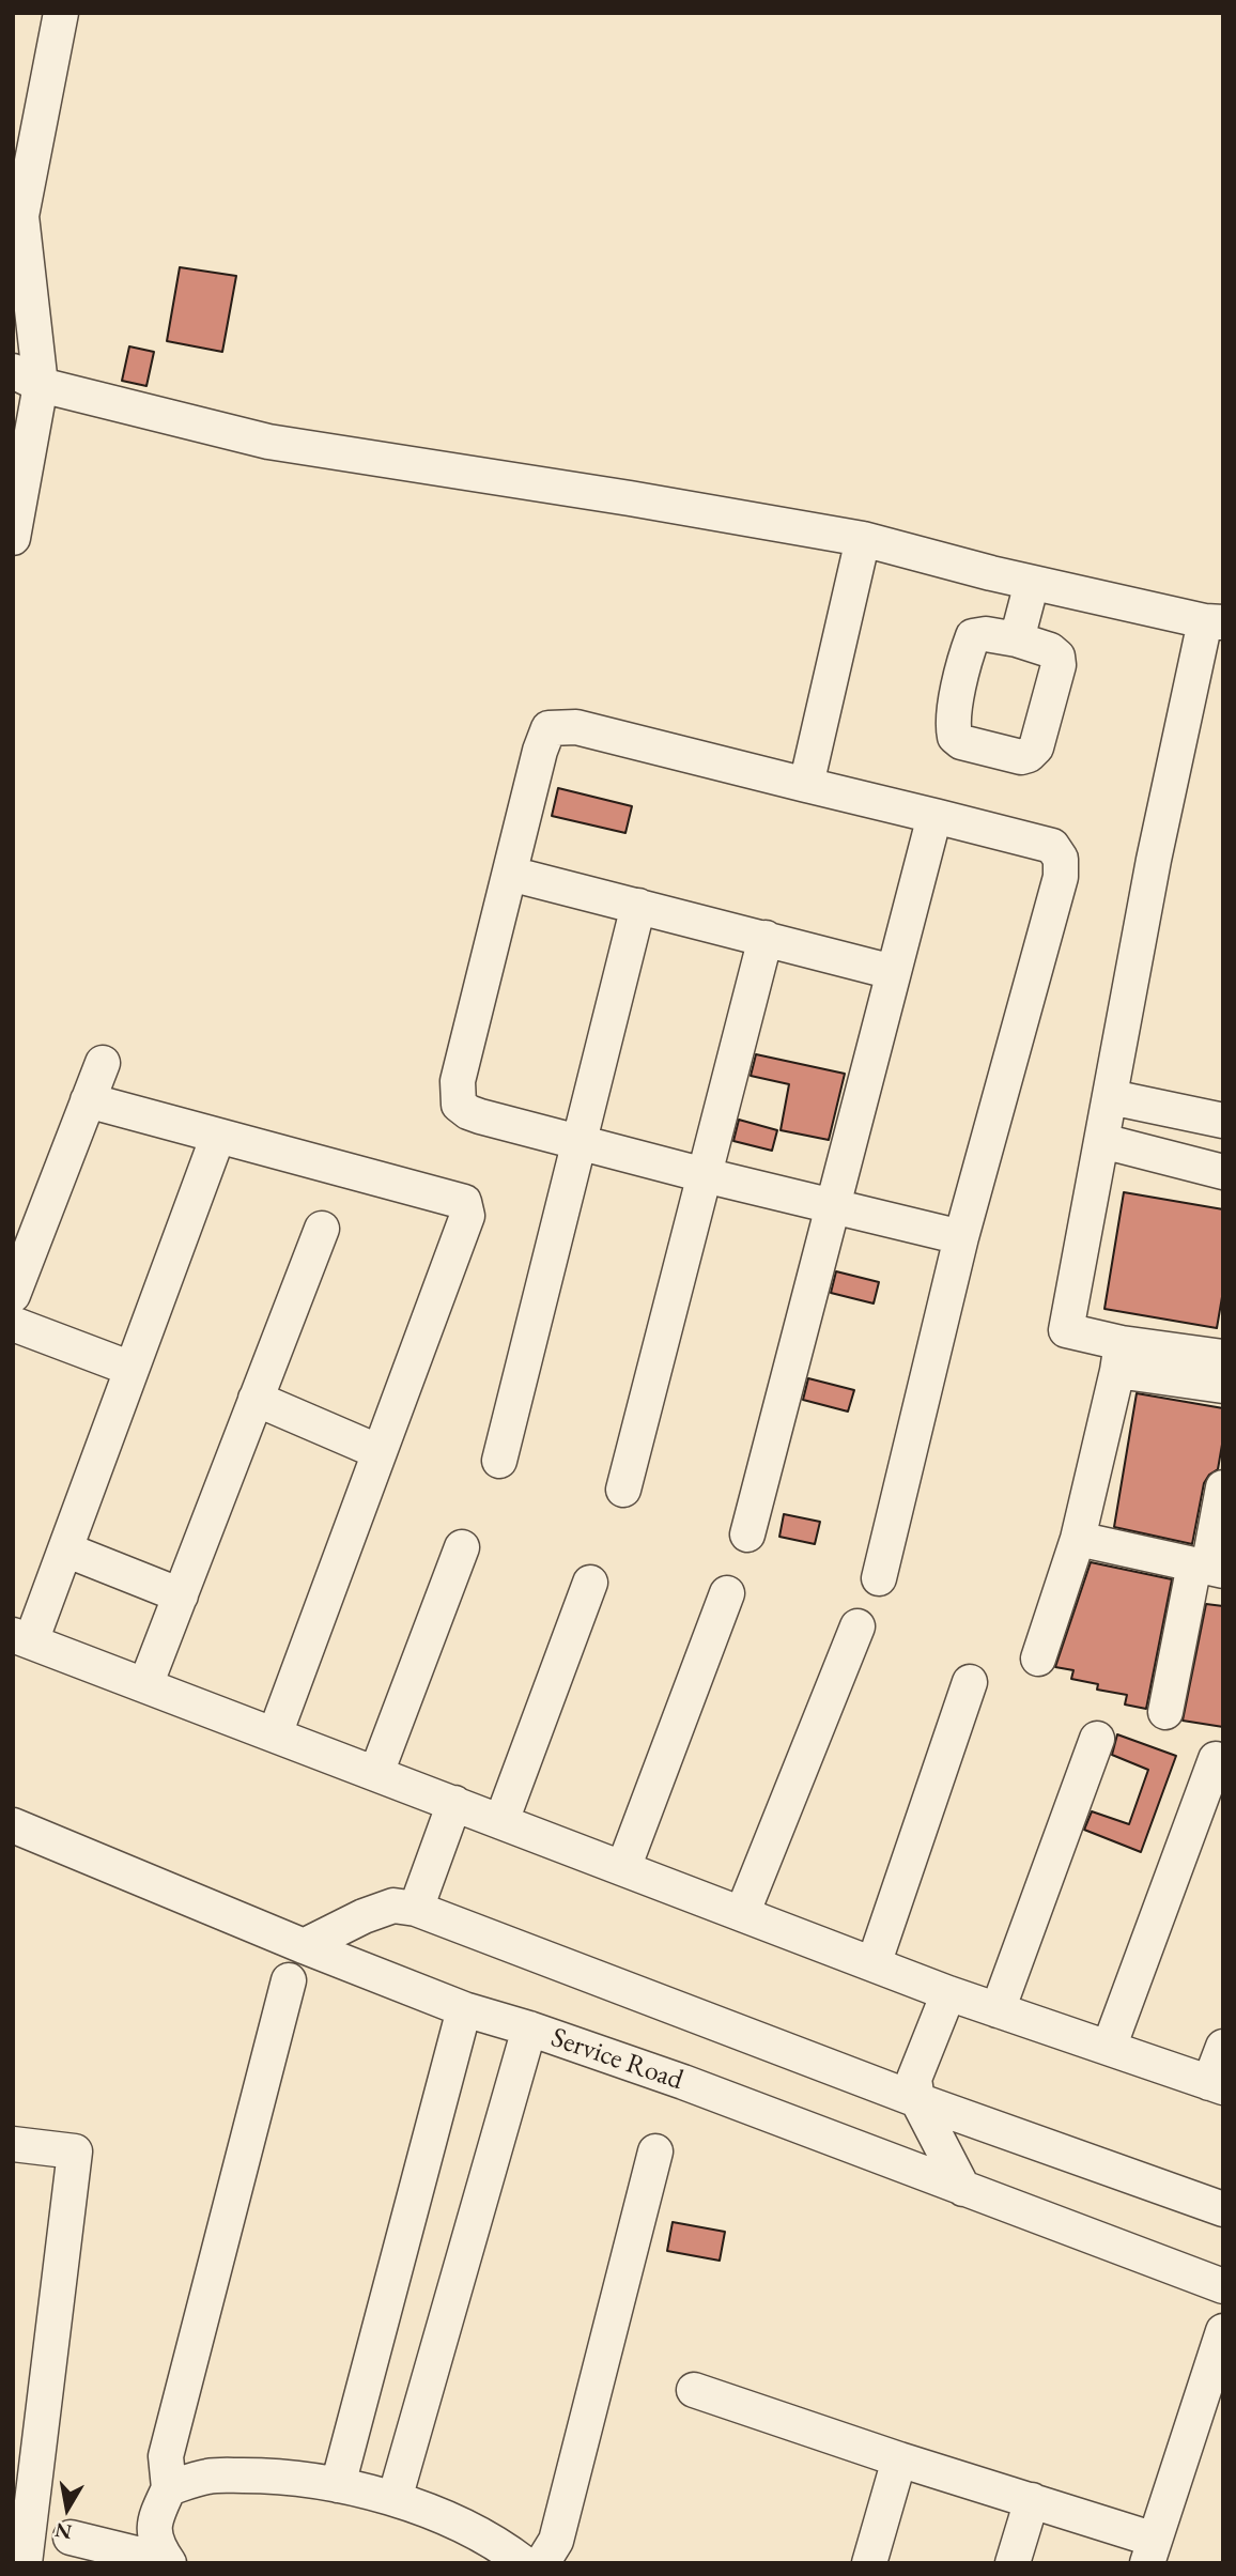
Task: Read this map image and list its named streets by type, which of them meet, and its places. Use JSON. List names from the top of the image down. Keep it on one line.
{"streets":{"street":["Service Road"]},"north":"bottom"}
